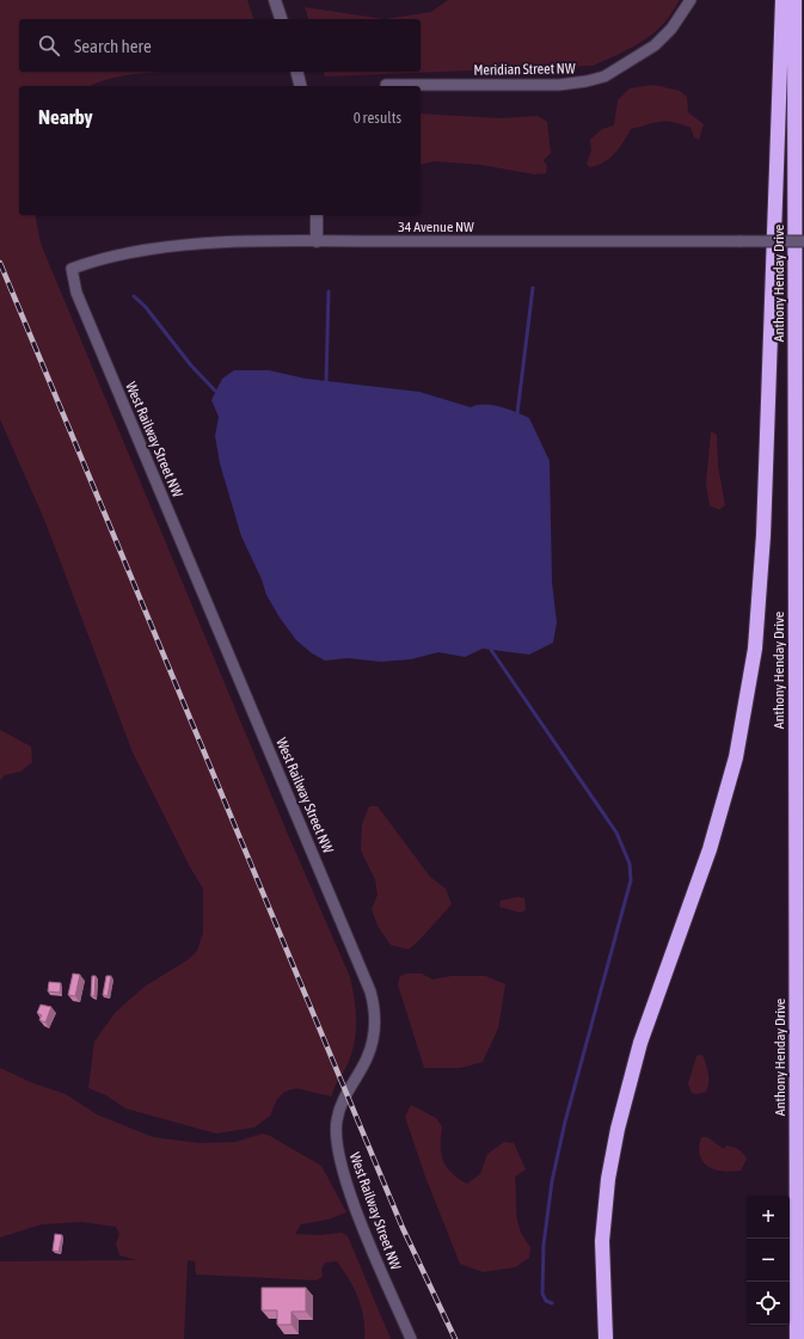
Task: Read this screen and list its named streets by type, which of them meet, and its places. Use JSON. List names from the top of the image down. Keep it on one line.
{"streets":{"highway":["Anthony Henday Drive"],"street":["Meridian Street NW","34 Avenue NW","West Railway Street NW"]},"crossings":[["34 Avenue NW","West Railway Street NW"]],"page":{"search":"Search here","heading":["Nearby","0 results"],"map_buttons":["+","−"]}}
